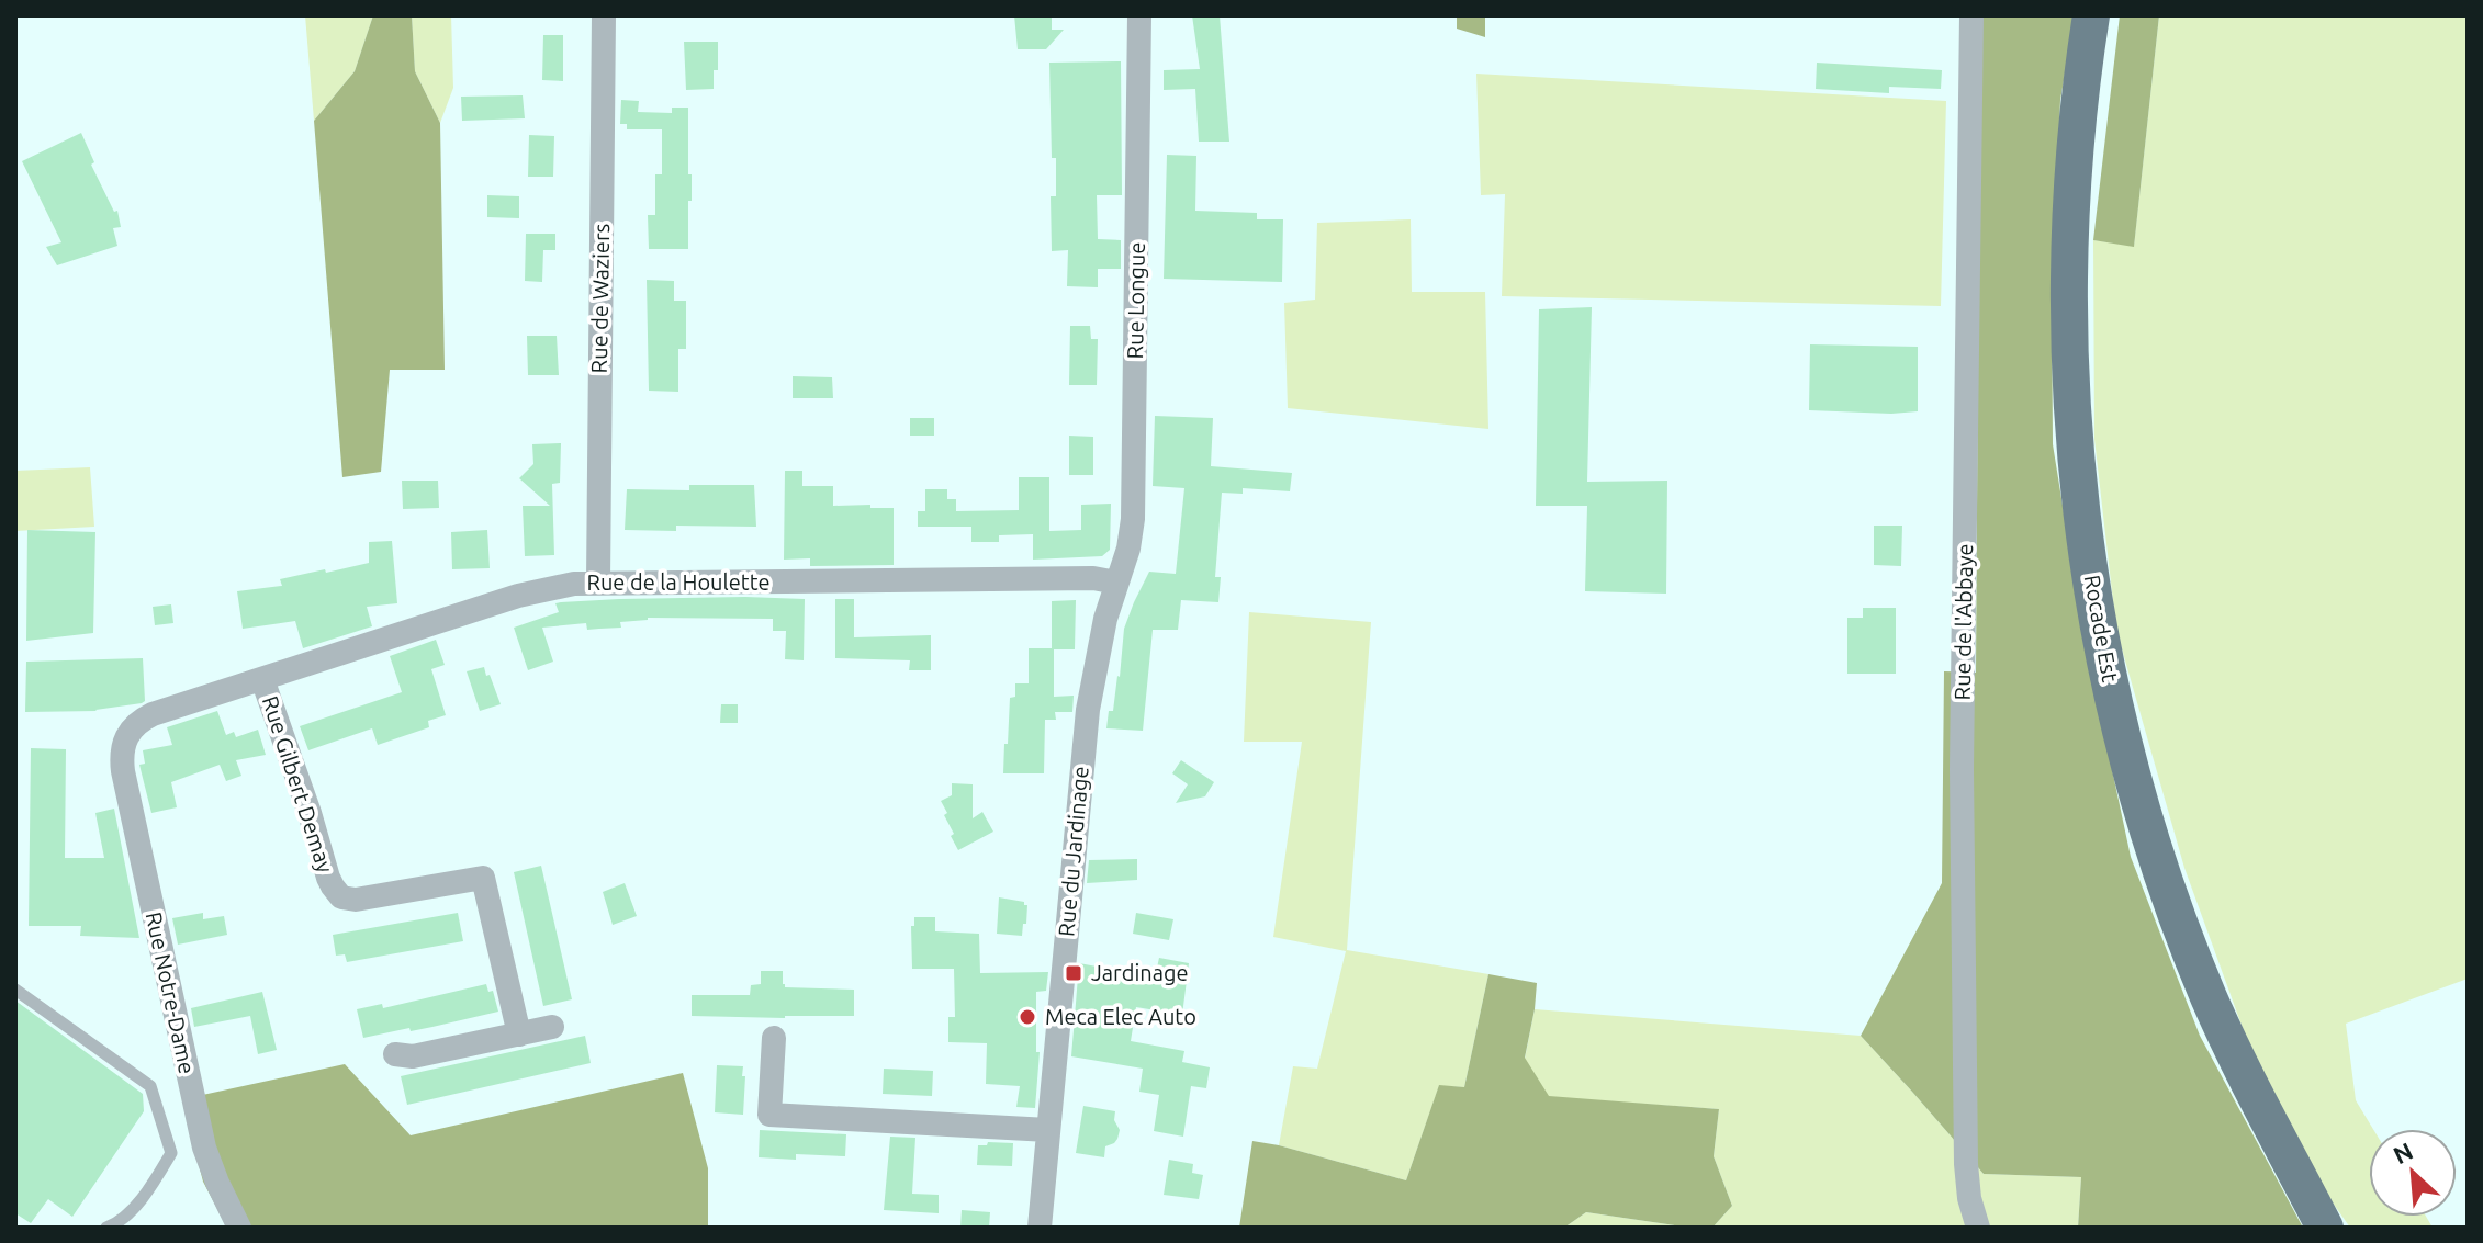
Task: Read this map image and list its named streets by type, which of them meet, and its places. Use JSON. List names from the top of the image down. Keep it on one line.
{"streets":{"main road":["Rocade Est"],"street":["Rue de Waziers","Rue Longue","Rue de la Houlette","Rue de l'Abbaye","Rue Gilbert Demay","Rue du Jardinage","Rue Notre-Dame"]},"crossings":[["Rue de Waziers","Rue de la Houlette"],["Rue Longue","Rue de la Houlette"],["Rue Longue","Rue du Jardinage"],["Rue de la Houlette","Rue Gilbert Demay"],["Rue de la Houlette","Rue du Jardinage"],["Rue de la Houlette","Rue Notre-Dame"]],"places":{"transit":["Jardinage"],"other":["Meca Elec Auto"]},"north":"top left"}
